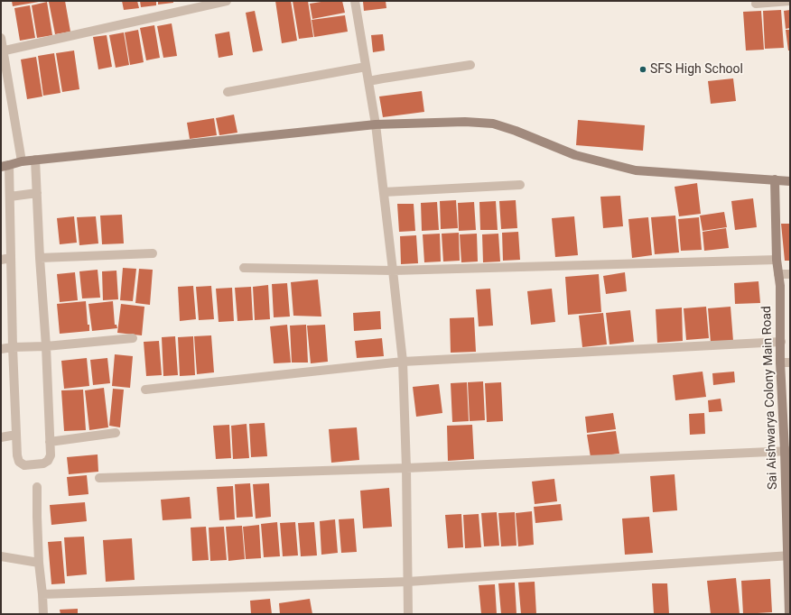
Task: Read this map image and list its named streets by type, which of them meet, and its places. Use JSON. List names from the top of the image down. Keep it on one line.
{"streets":{"street":["Sai Aishwarya Colony Main Road"]},"places":["SFS High School"]}
